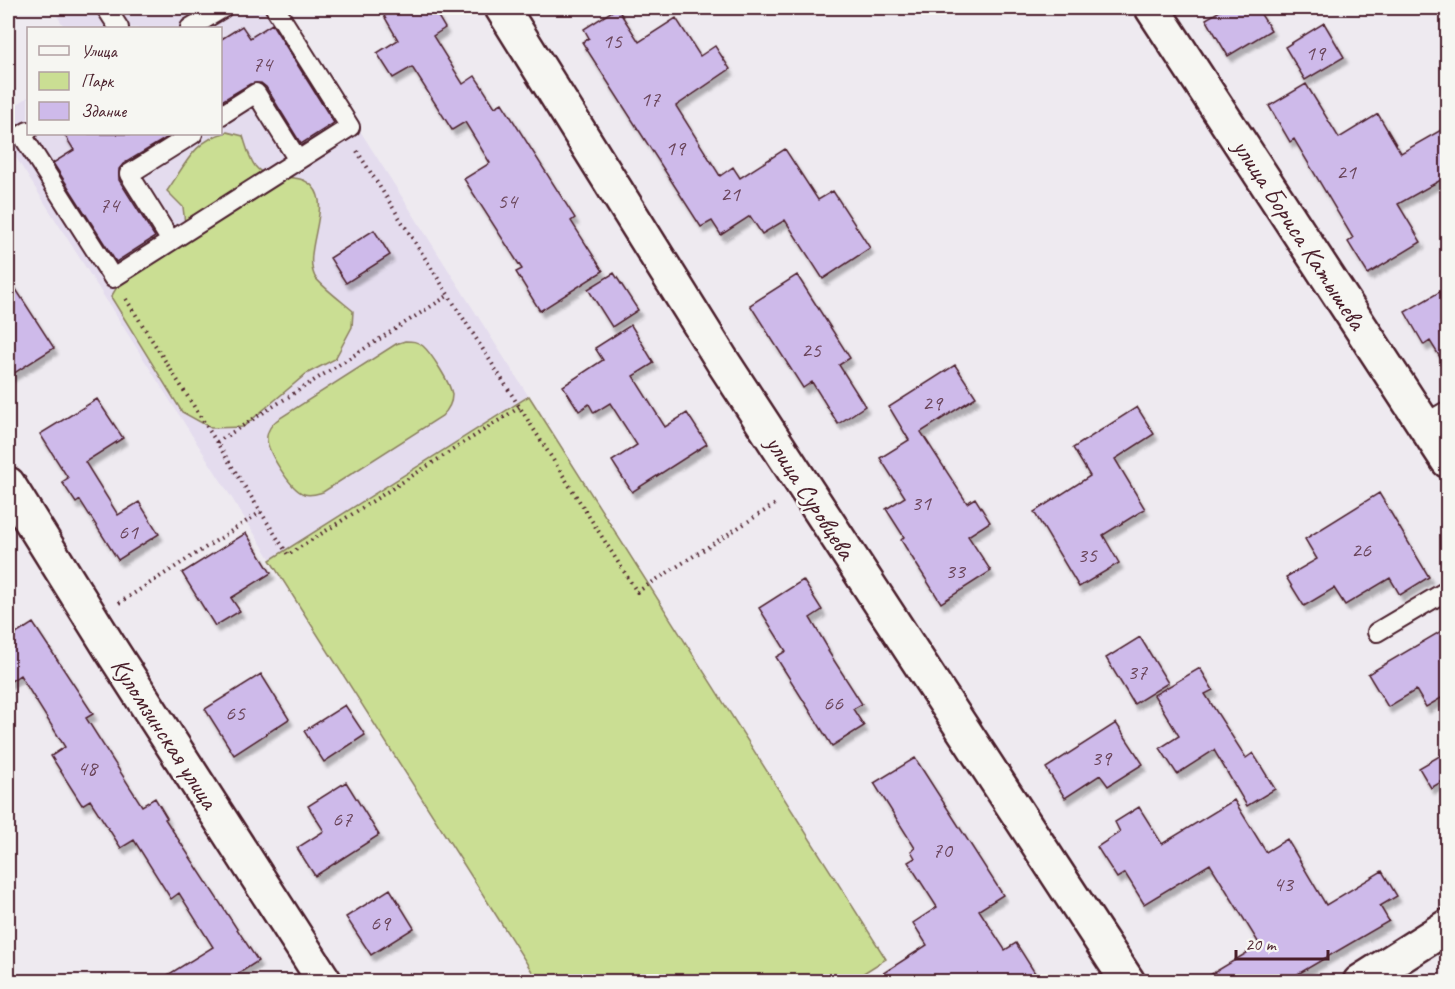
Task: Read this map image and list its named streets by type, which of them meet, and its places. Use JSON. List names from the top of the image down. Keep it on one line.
{"streets":{"street":["улица Бориса Катышева","улица Суровцева","Куломзинская улица"]},"house_numbers":["15","19","74","17","19","21","21","54","74","25","29","31","61","26","35","33","37","66","65","39","48","67","70","43","69"],"legend":["Улица","Парк","Здание"],"scale_bar":"20 m"}
